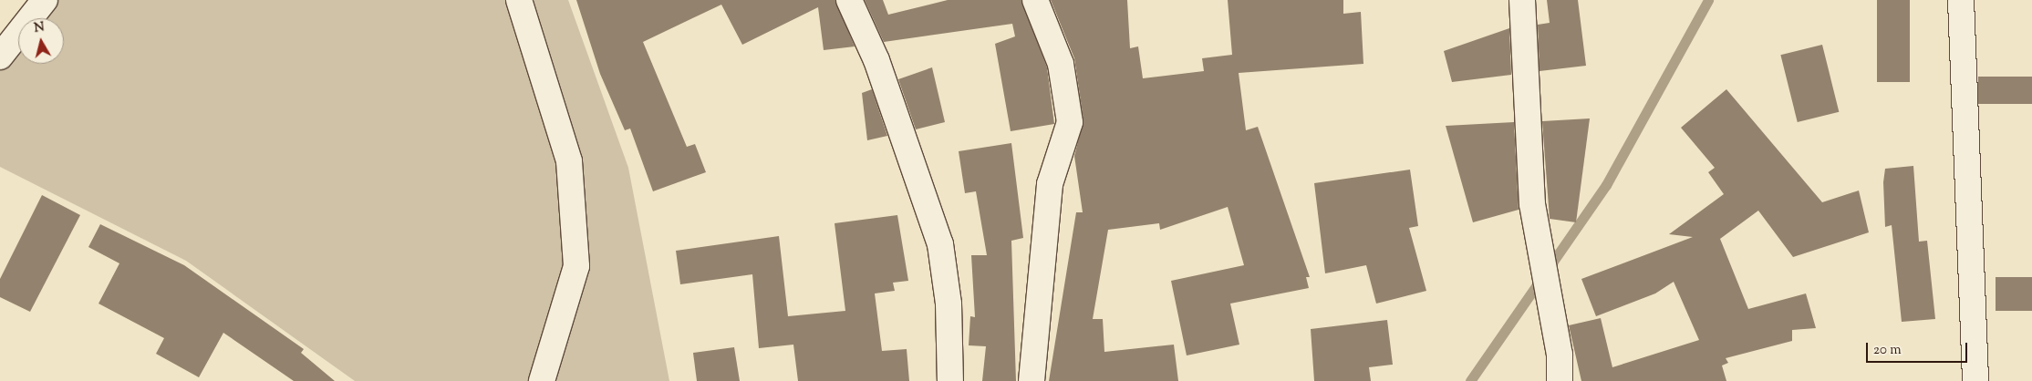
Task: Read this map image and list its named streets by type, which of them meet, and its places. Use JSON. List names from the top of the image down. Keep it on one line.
{"scale_bar":"20 m","north":"top"}
